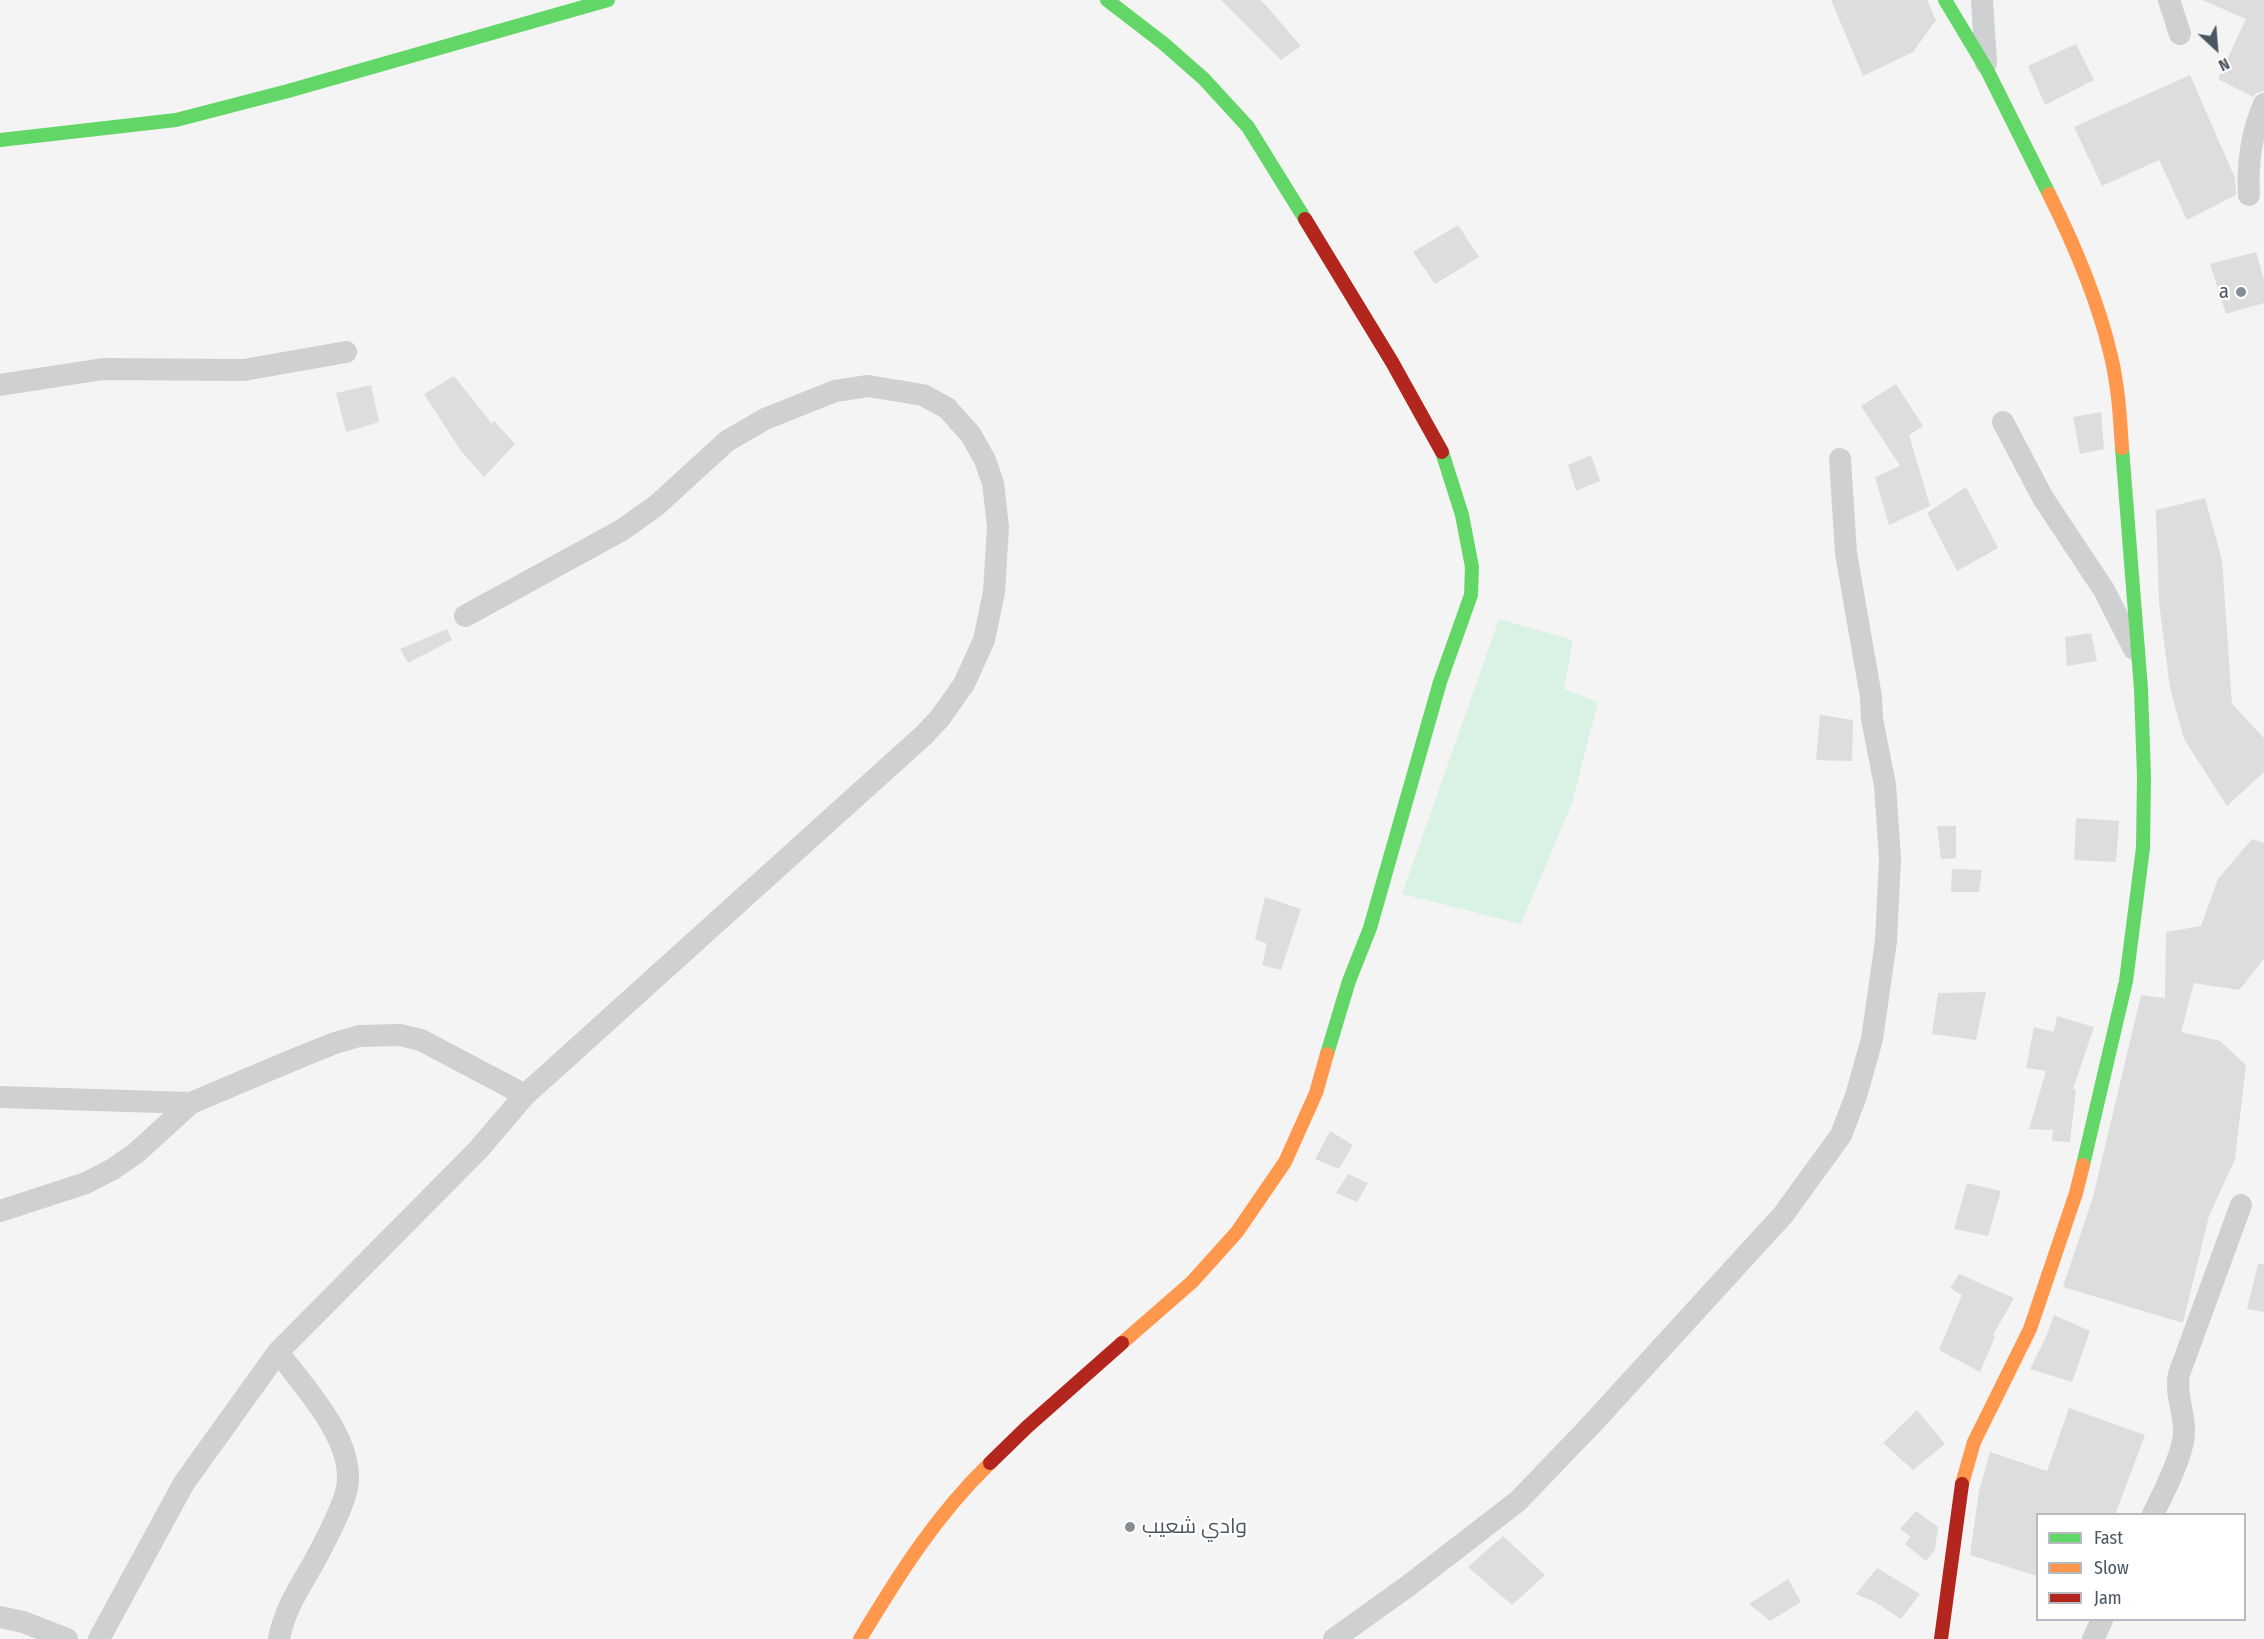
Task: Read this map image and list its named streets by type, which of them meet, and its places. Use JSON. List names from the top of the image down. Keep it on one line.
{"places":["a","وادي شعيب"],"legend":["Fast","Slow","Jam"],"north":"bottom right"}
